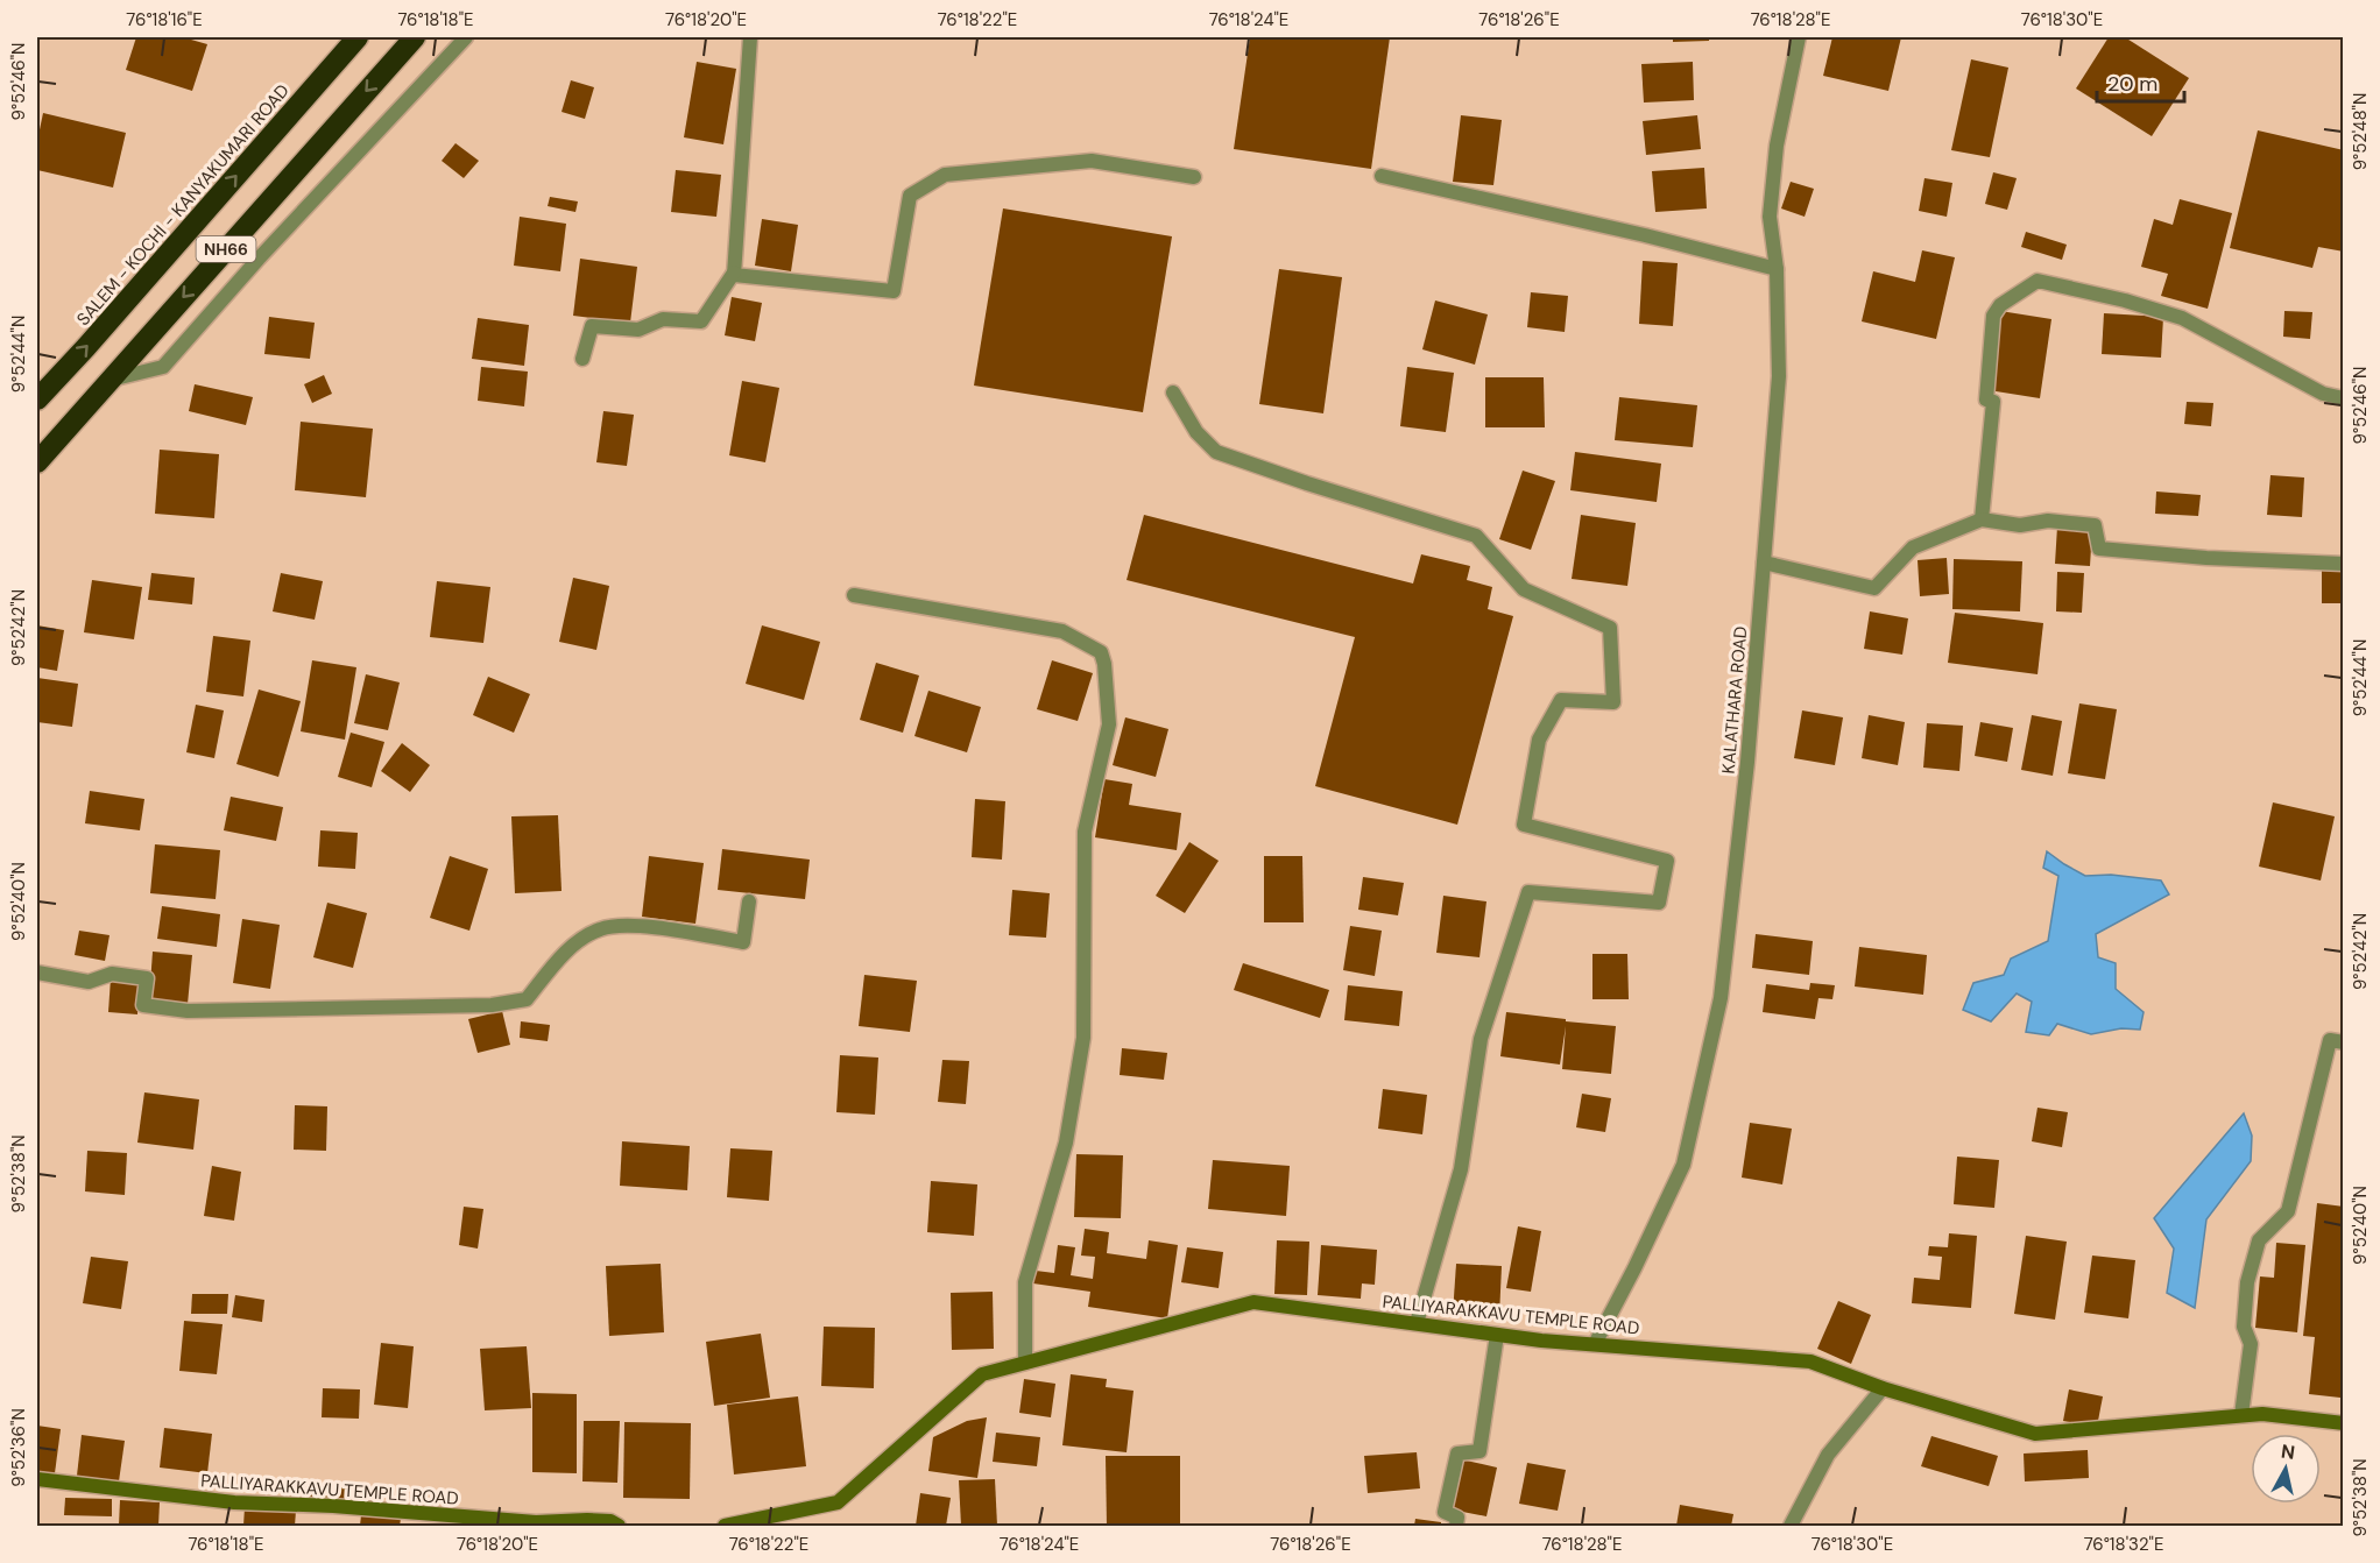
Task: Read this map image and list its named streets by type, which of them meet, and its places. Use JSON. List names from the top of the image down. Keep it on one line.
{"streets":{"highway":["SALEM - KOCHI - KANYAKUMARI ROAD","NH66"],"street":["KALATHARA ROAD","PALLIYARAKKAVU TEMPLE ROAD"]},"crossings":[["KALATHARA ROAD","PALLIYARAKKAVU TEMPLE ROAD"]],"scale_bar":"20 m","north":"top","coordinates":["76°18'16\"E","76°18'18\"E","76°18'20\"E","76°18'22\"E","76°18'24\"E","76°18'26\"E","76°18'28\"E","76°18'30\"E","9°52'46\"N","9°52'48\"N","9°52'44\"N","9°52'42\"N","9°52'40\"N","9°52'38\"N","9°52'36\"N","76°18'32\"E"]}
